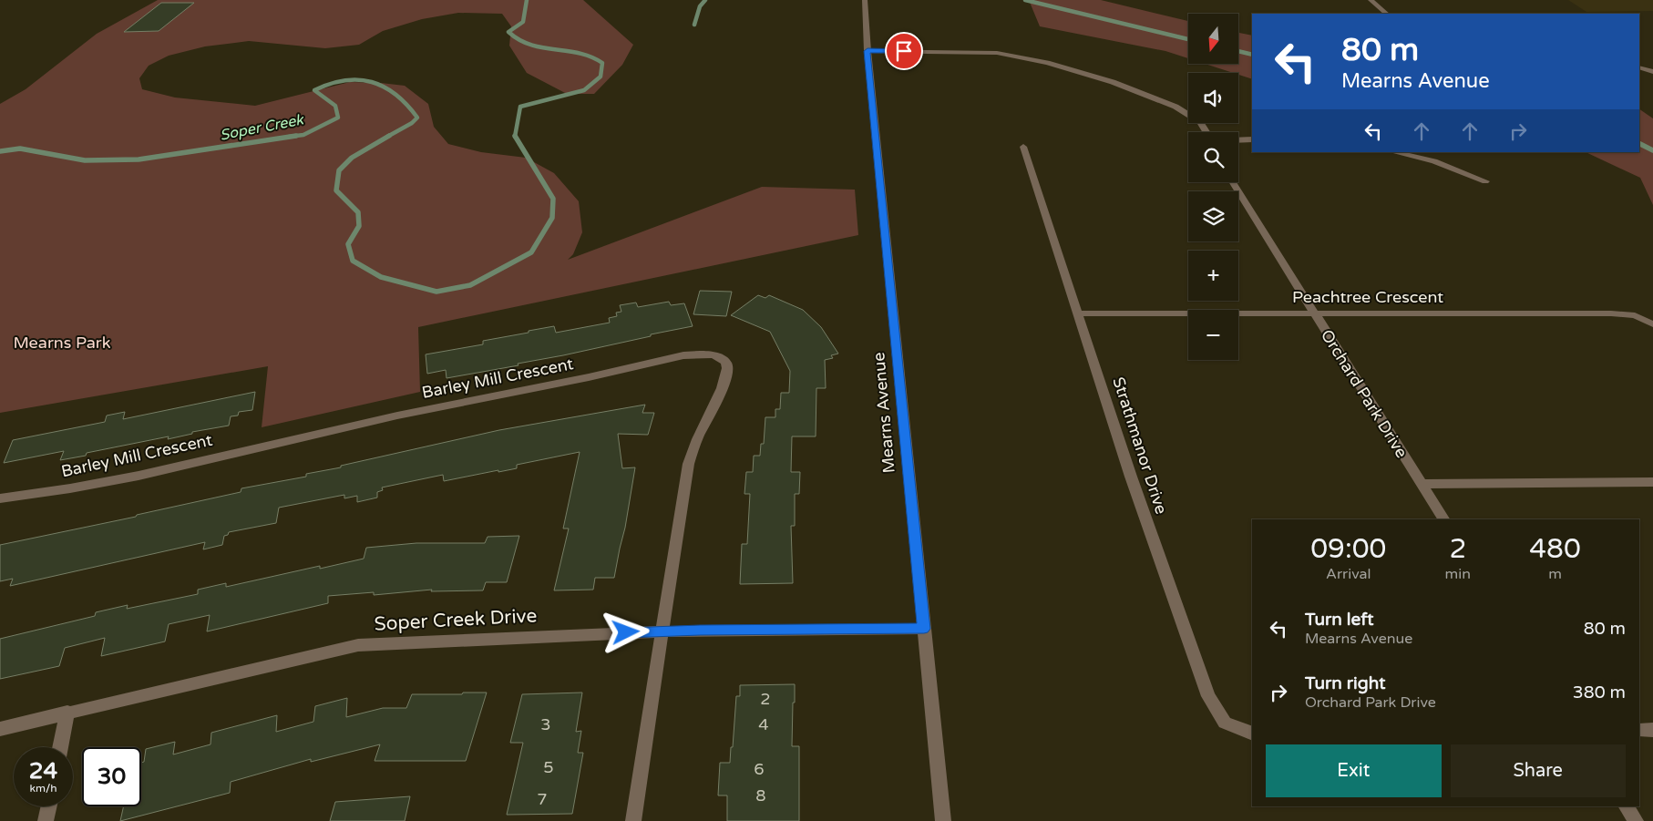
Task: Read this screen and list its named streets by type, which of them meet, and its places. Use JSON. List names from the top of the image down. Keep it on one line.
{"streets":{"street":["Peachtree Crescent","Barley Mill Crescent","Orchard Park Drive","Mearns Avenue","Strathmanor Drive","Soper Creek Drive"]},"crossings":[["Peachtree Crescent","Orchard Park Drive"],["Peachtree Crescent","Strathmanor Drive"],["Barley Mill Crescent","Soper Creek Drive"],["Mearns Avenue","Soper Creek Drive"]],"water":["Soper Creek"],"parks":["Mearns Park"],"house_numbers":["2","3","4","5","6","8","7"],"north":"bottom","page":{"map_buttons":["+","−"],"turn":["80 m","Mearns Avenue"],"eta":["09:00","Arrival","2","min","480","m"],"list":[{"name":"Turn left","note":"Mearns Avenue","value":"80 m"},{"name":"Turn right","note":"Orchard Park Drive","value":"380 m"}],"buttons":["Exit","Share"],"speed":"24 km/h","limit":"30"}}
